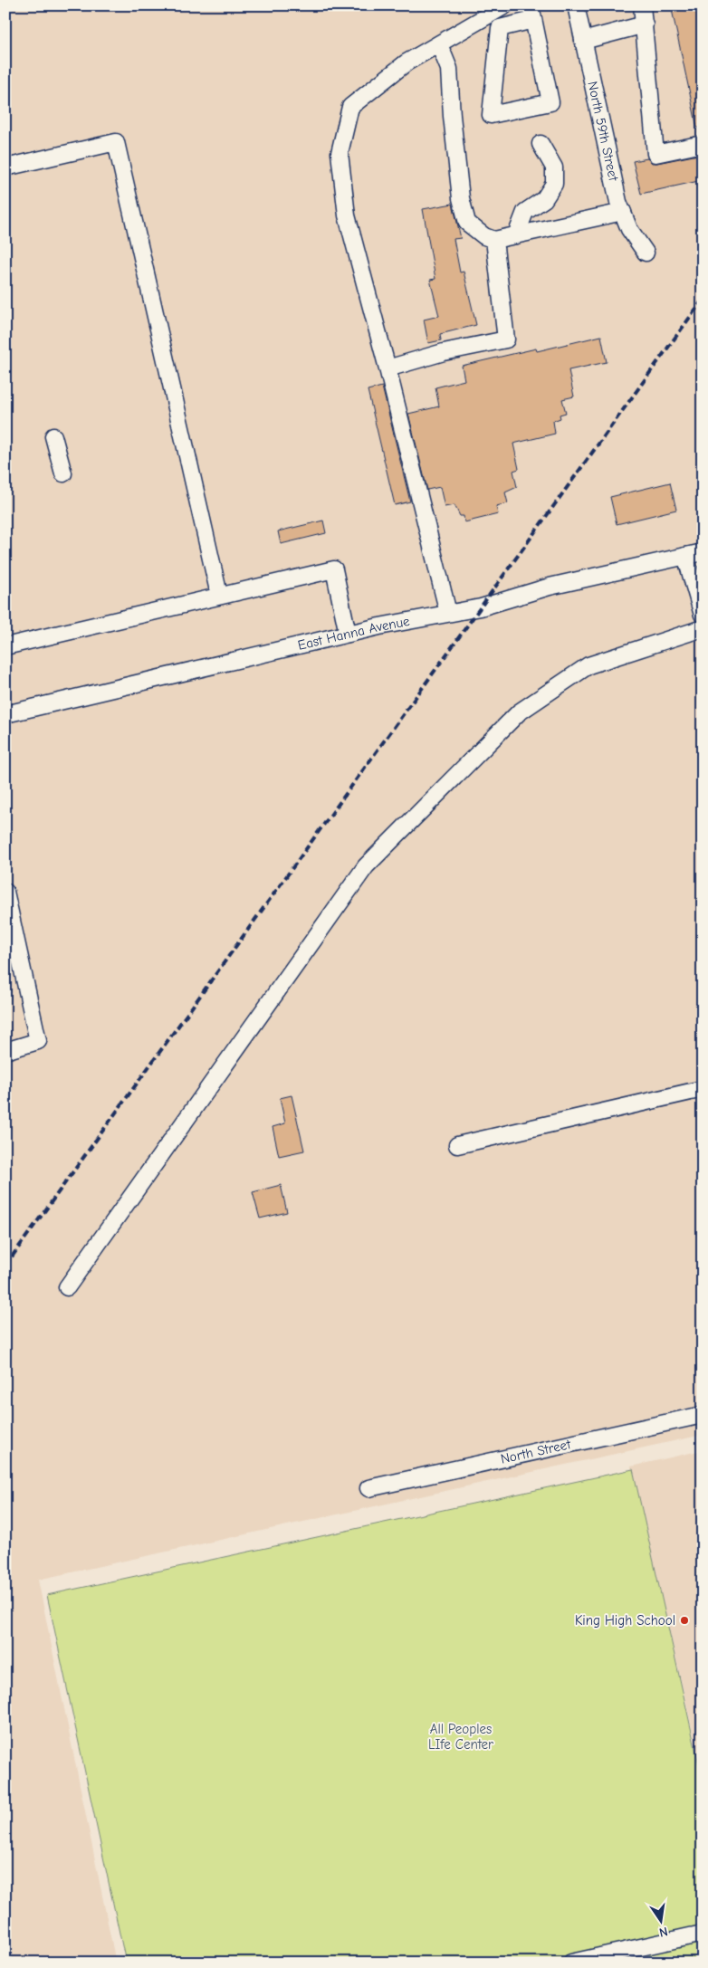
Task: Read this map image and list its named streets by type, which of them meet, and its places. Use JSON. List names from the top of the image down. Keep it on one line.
{"streets":{"street":["North 59th Street","East Hanna Avenue","North Street"]},"parks":["All Peoples LIfe Center"],"places":["King High School"],"north":"bottom"}
